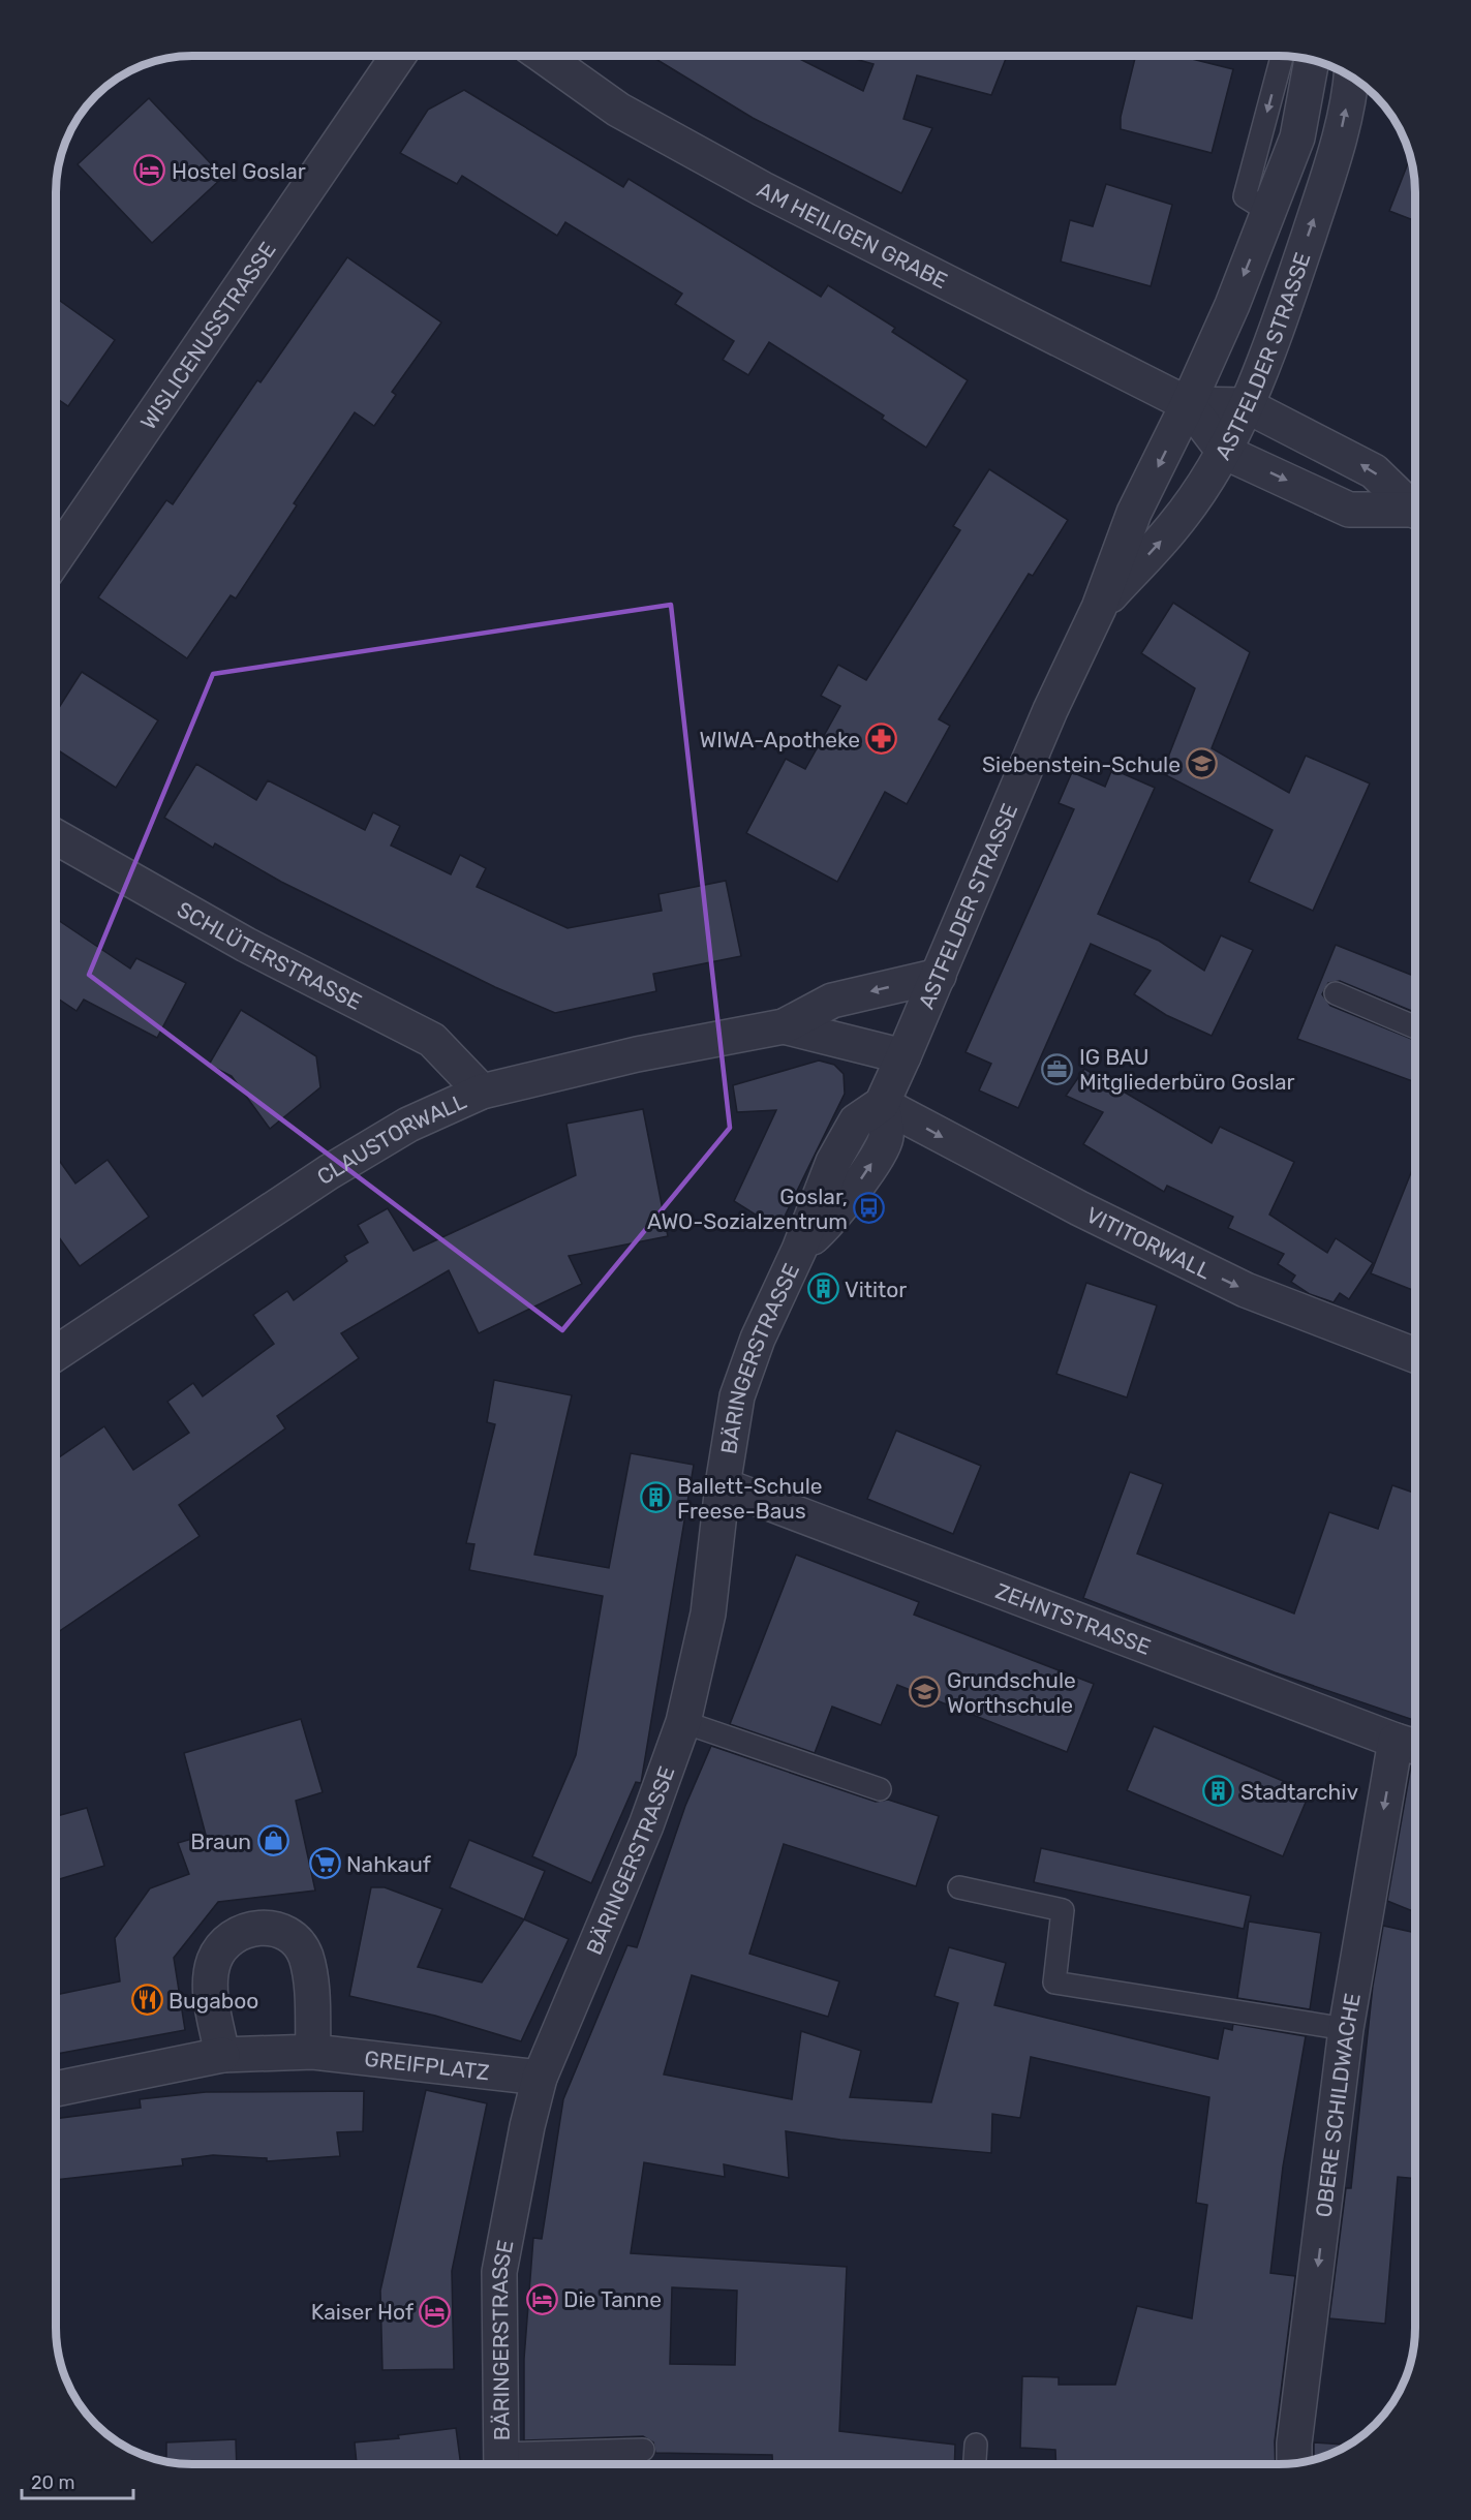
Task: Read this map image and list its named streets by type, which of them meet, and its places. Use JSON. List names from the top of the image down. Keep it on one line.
{"streets":{"street":["AM HEILIGEN GRABE","WISLICENUSSTRASSE","ASTFELDER STRASSE","SCHLÜTERSTRASSE","CLAUSTORWALL","VITITORWALL","BÄRINGERSTRASSE","ZEHNTSTRASSE","GREIFPLATZ","OBERE SCHILDWACHE"]},"crossings":[["AM HEILIGEN GRABE","ASTFELDER STRASSE"],["ASTFELDER STRASSE","CLAUSTORWALL"],["ASTFELDER STRASSE","VITITORWALL"],["ASTFELDER STRASSE","BÄRINGERSTRASSE"],["SCHLÜTERSTRASSE","CLAUSTORWALL"],["VITITORWALL","BÄRINGERSTRASSE"],["BÄRINGERSTRASSE","ZEHNTSTRASSE"],["BÄRINGERSTRASSE","GREIFPLATZ"],["ZEHNTSTRASSE","OBERE SCHILDWACHE"]],"one_way":["VITITORWALL","OBERE SCHILDWACHE"],"places":{"hotel":["Hostel Goslar","Die Tanne","Kaiser Hof"],"pharmacy":["WIWA-Apotheke"],"school or university":["Siebenstein-Schule","Grundschule Worthschule"],"office":["IG BAU Mitgliederbüro Goslar"],"bus stop":["Goslar, AWO-Sozialzentrum"],"building":["Vititor","Ballett-Schule Freese-Baus","Stadtarchiv"],"shop":["Braun"],"supermarket":["Nahkauf"],"restaurant":["Bugaboo"]},"scale_bar":"20 m"}
